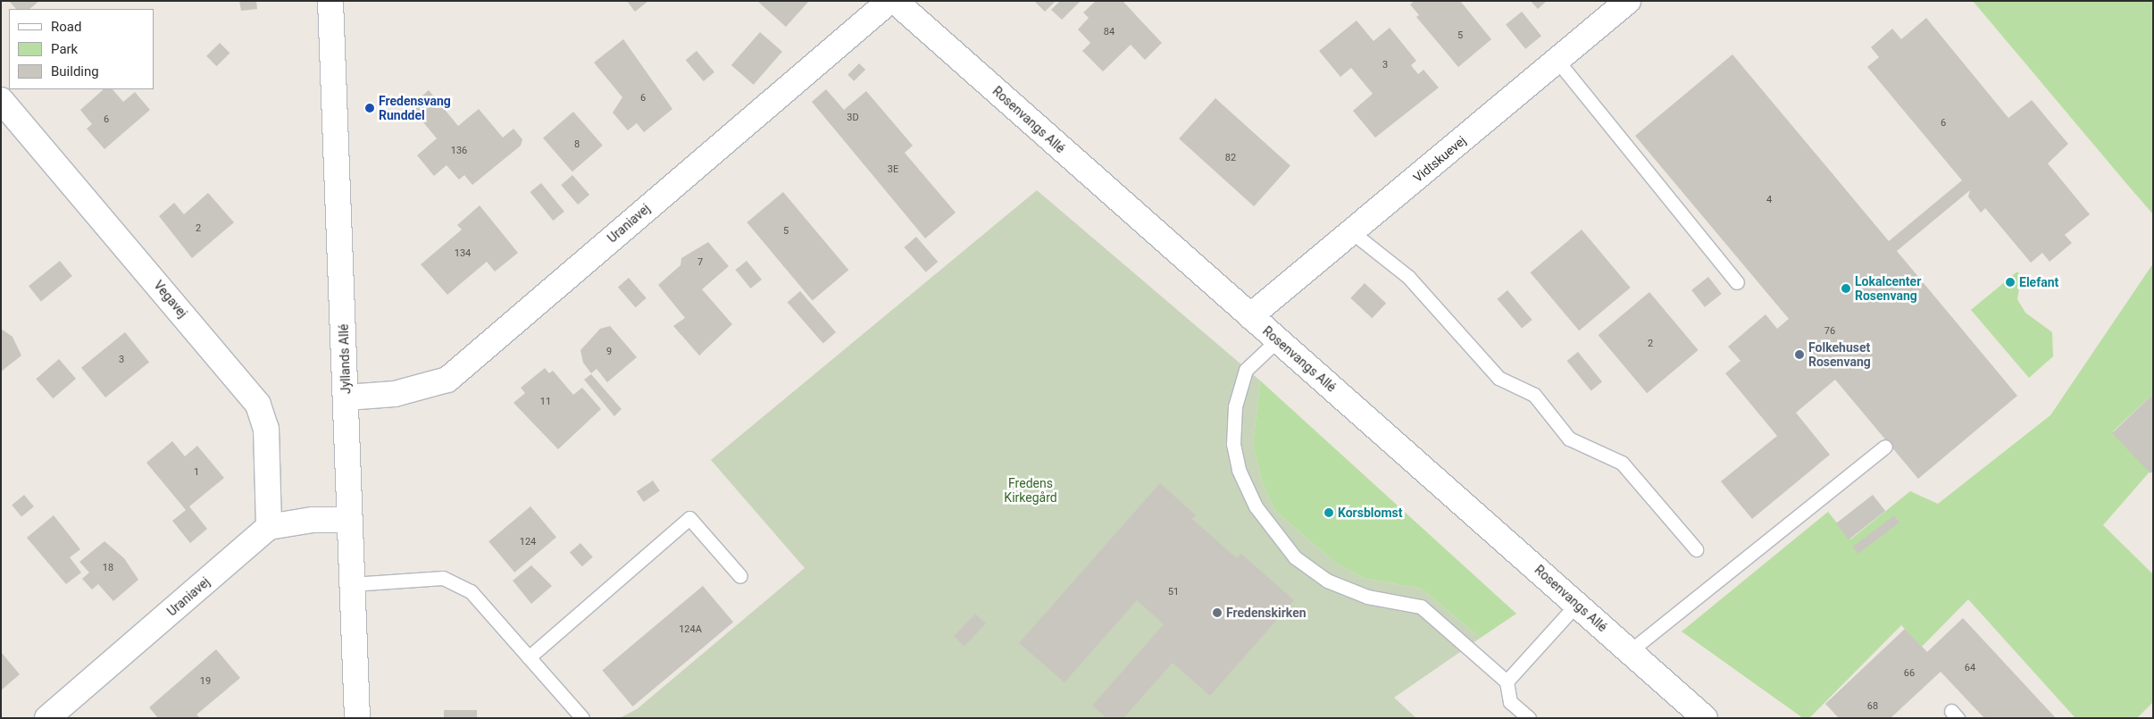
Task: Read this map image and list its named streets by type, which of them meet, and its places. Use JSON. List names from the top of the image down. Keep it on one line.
{"streets":{"street":["Rosenvangs Allé","Vidtskuevej","Uraniavej","Vegavej","Jyllands Allé"]},"crossings":[["Rosenvangs Allé","Vidtskuevej"],["Uraniavej","Vegavej"],["Uraniavej","Jyllands Allé"]],"parks":["Fredens Kirkegård"],"places":["Fredensvang Runddel","Elefant","Lokalcenter Rosenvang","Folkehuset Rosenvang","Korsblomst","Fredenskirken"],"house_numbers":["84","5","3","6","3D","6","6","8","136","82","3E","4","2","5","134","7","76","2","9","3","11","1","124","18","51","124A","64","66","19","68"],"legend":["Road","Park","Building"]}
